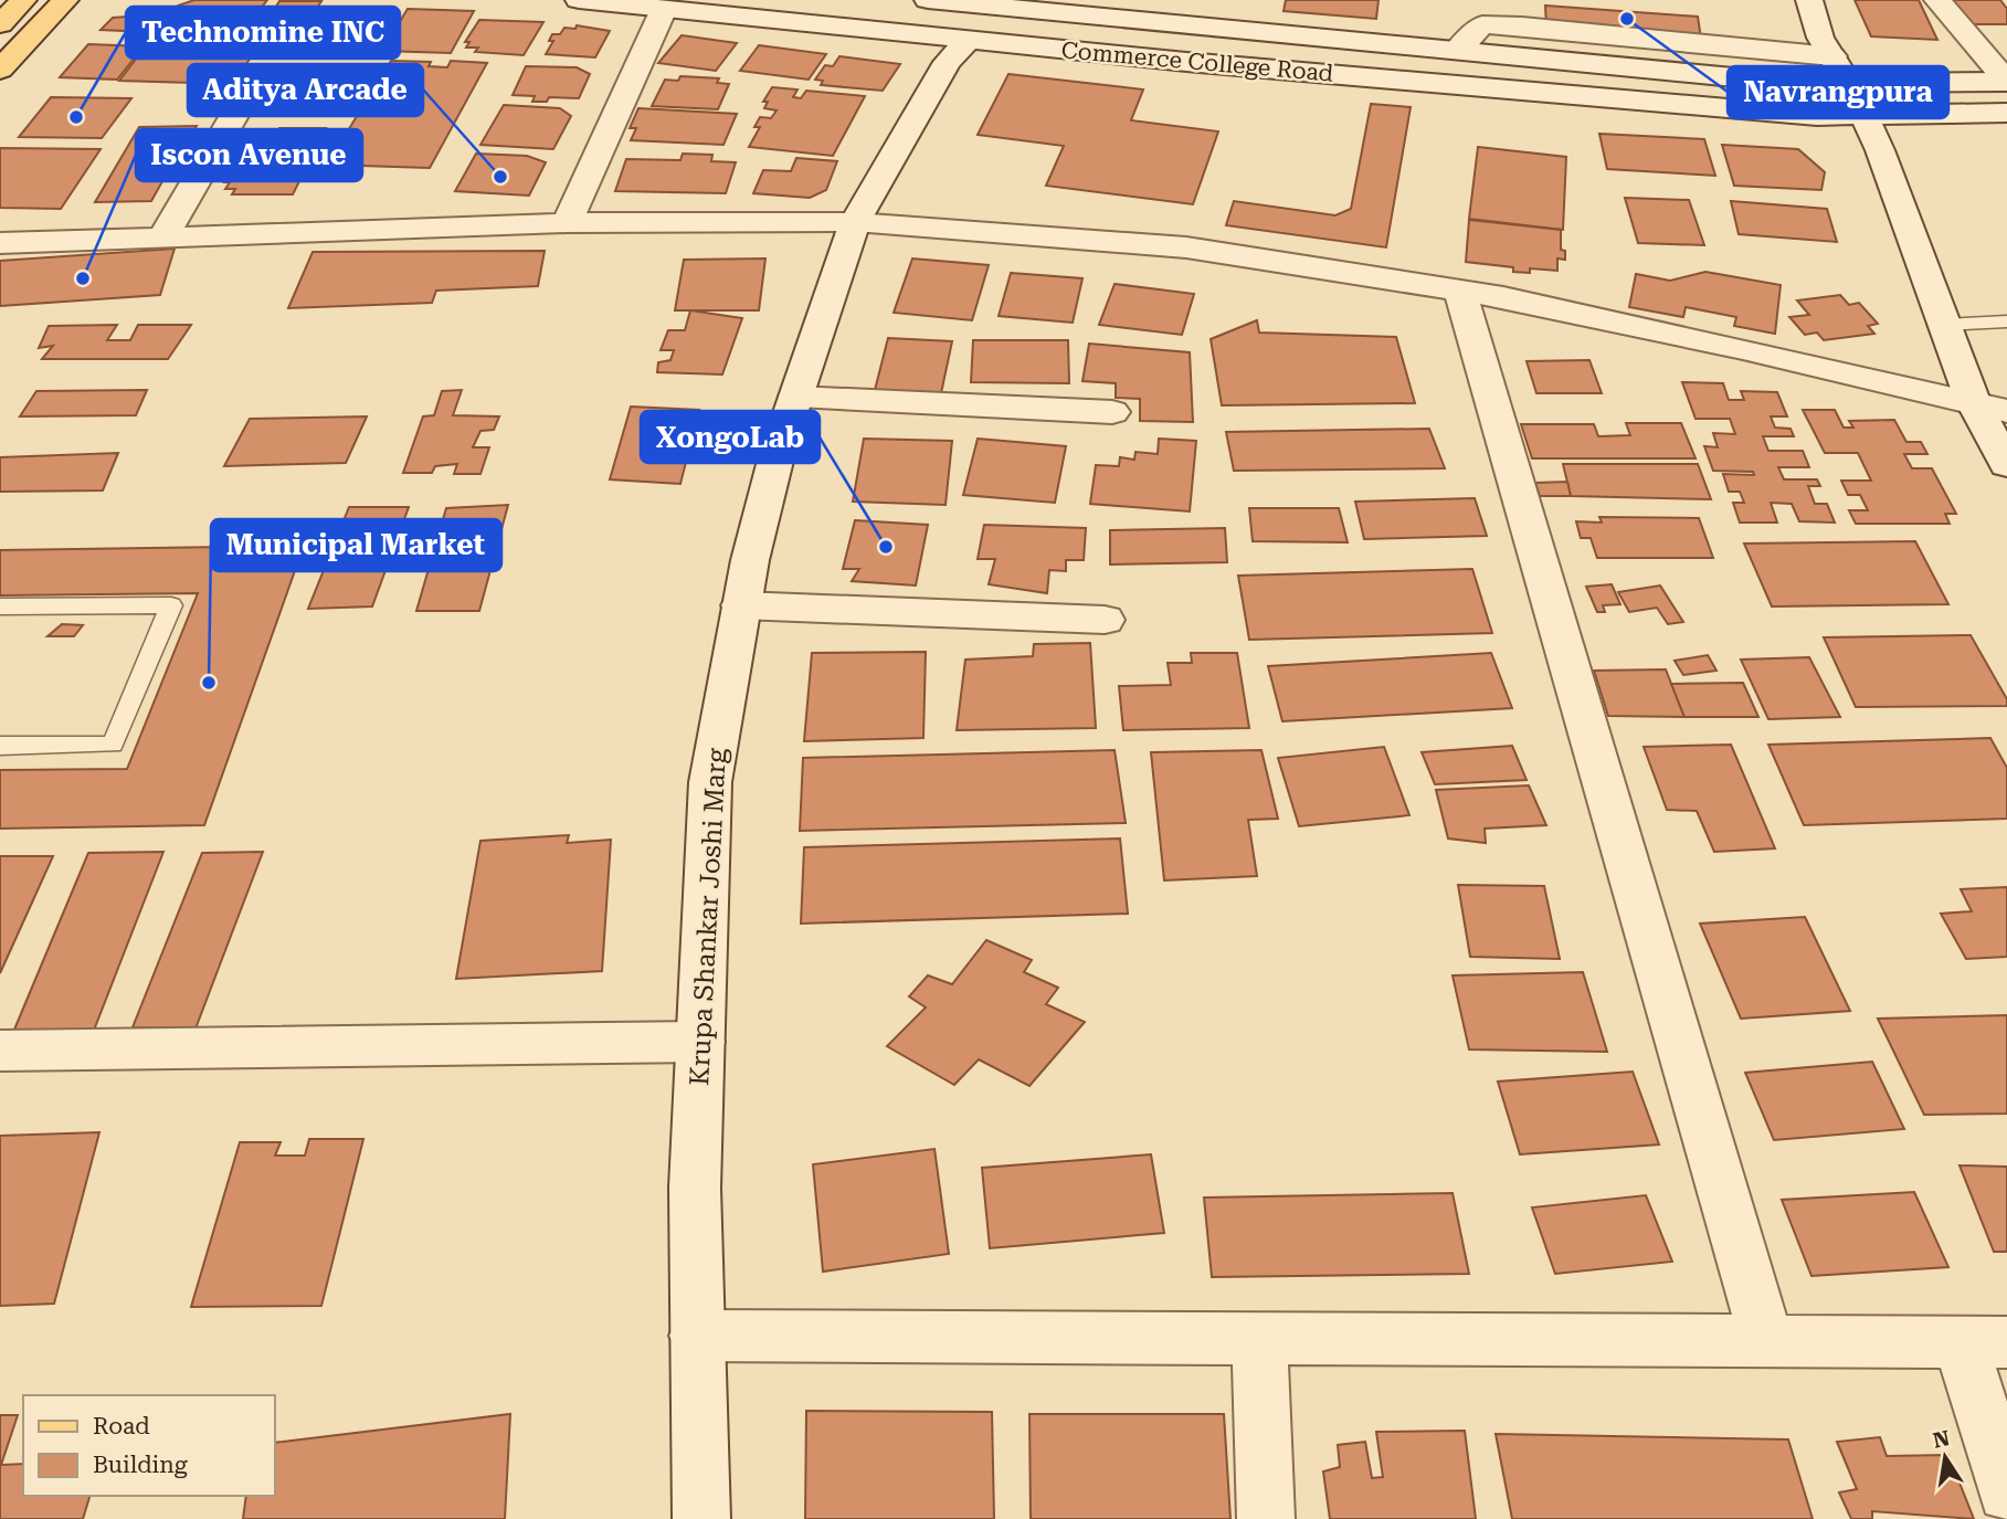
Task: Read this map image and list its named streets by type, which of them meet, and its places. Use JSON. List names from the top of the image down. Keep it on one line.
{"streets":{"street":["Commerce College Road","Krupa Shankar Joshi Marg"]},"crossings":[["Commerce College Road","Krupa Shankar Joshi Marg"]],"places":["Navrangpura","Technomine INC","Aditya Arcade","Iscon Avenue","XongoLab","Municipal Market"],"legend":["Road","Building"],"north":"top"}
